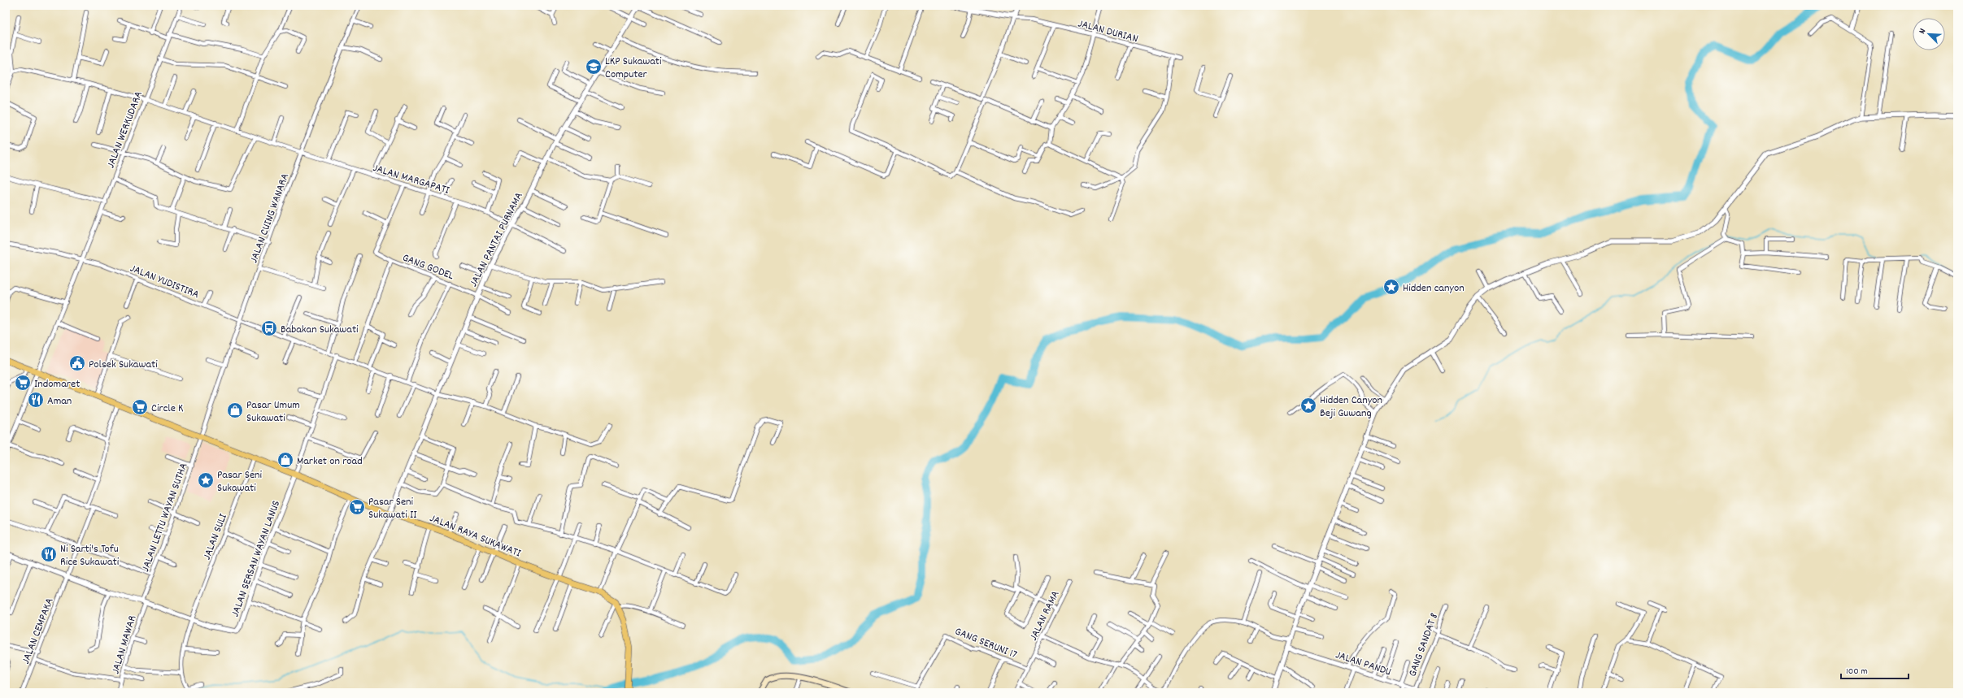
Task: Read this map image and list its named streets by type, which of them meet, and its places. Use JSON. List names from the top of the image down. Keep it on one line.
{"streets":{"highway":["JALAN RAYA SUKAWATI"],"street":["JALAN DURIAN","JALAN WERKUDARA","JALAN MARGAPATI","JALAN CUING WANARA","JALAN PANTAI PURNAMA","GANG GODEL","JALAN YUDISTIRA","JALAN LETTU WAYAN SUTHA","JALAN SULI","JALAN SERSAN WAYAN LANUS","JALAN RAMA","JALAN CEMPAKA","GANG SERUNI 17","JALAN MAWAR","GANG SANDAT 8","JALAN PANDU"]},"crossings":[["JALAN WERKUDARA","JALAN MARGAPATI"],["JALAN WERKUDARA","JALAN YUDISTIRA"],["JALAN WERKUDARA","JALAN RAYA SUKAWATI"],["JALAN MARGAPATI","JALAN CUING WANARA"],["JALAN MARGAPATI","JALAN PANTAI PURNAMA"],["JALAN CUING WANARA","JALAN YUDISTIRA"],["JALAN CUING WANARA","JALAN LETTU WAYAN SUTHA"],["JALAN CUING WANARA","JALAN RAYA SUKAWATI"],["JALAN PANTAI PURNAMA","GANG GODEL"],["JALAN PANTAI PURNAMA","JALAN YUDISTIRA"],["JALAN PANTAI PURNAMA","JALAN RAYA SUKAWATI"],["JALAN LETTU WAYAN SUTHA","JALAN RAYA SUKAWATI"],["JALAN LETTU WAYAN SUTHA","JALAN SERSAN WAYAN LANUS"],["JALAN LETTU WAYAN SUTHA","JALAN MAWAR"],["JALAN RAYA SUKAWATI","JALAN SULI"],["JALAN RAYA SUKAWATI","JALAN SERSAN WAYAN LANUS"],["JALAN SULI","JALAN SERSAN WAYAN LANUS"],["JALAN SERSAN WAYAN LANUS","JALAN CEMPAKA"],["JALAN SERSAN WAYAN LANUS","JALAN MAWAR"],["JALAN RAMA","GANG SERUNI 17"],["GANG SANDAT 8","JALAN PANDU"]],"places":{"school or university":["LKP Sukawati Computer"],"place":["Hidden canyon","Hidden Canyon Beji Guwang","Pasar Seni Sukawati"],"bus stop":["Babakan Sukawati"],"public building":["Polsek Sukawati"],"supermarket":["Indomaret","Circle K","Pasar Seni Sukawati II"],"restaurant":["Aman","Ni Sarti's Tofu Rice Sukawati"],"shop":["Pasar Umum Sukawati","Market on road"]},"scale_bar":"100 m","north":"top left"}
